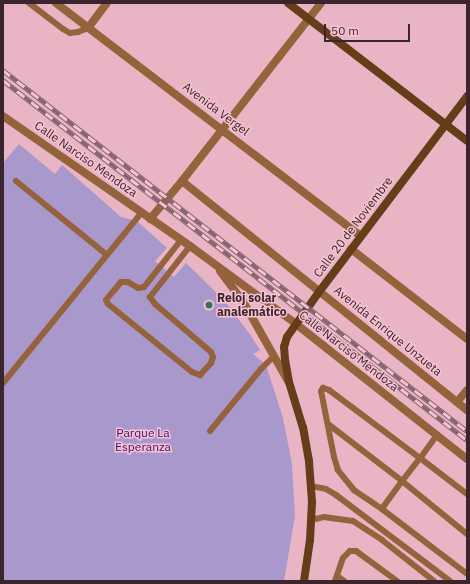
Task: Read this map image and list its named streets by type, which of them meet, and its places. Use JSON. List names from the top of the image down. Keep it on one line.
{"streets":{"main road":["Calle 20 de Noviembre"],"street":["Avenida Vergel","Calle Narciso Mendoza","Avenida Enrique Unzueta"]},"crossings":[["Avenida Vergel","Calle 20 de Noviembre"],["Calle Narciso Mendoza","Calle 20 de Noviembre"],["Calle 20 de Noviembre","Avenida Enrique Unzueta"]],"parks":["Parque La Esperanza"],"places":["Reloj solar analemático"],"scale_bar":"50 m"}
